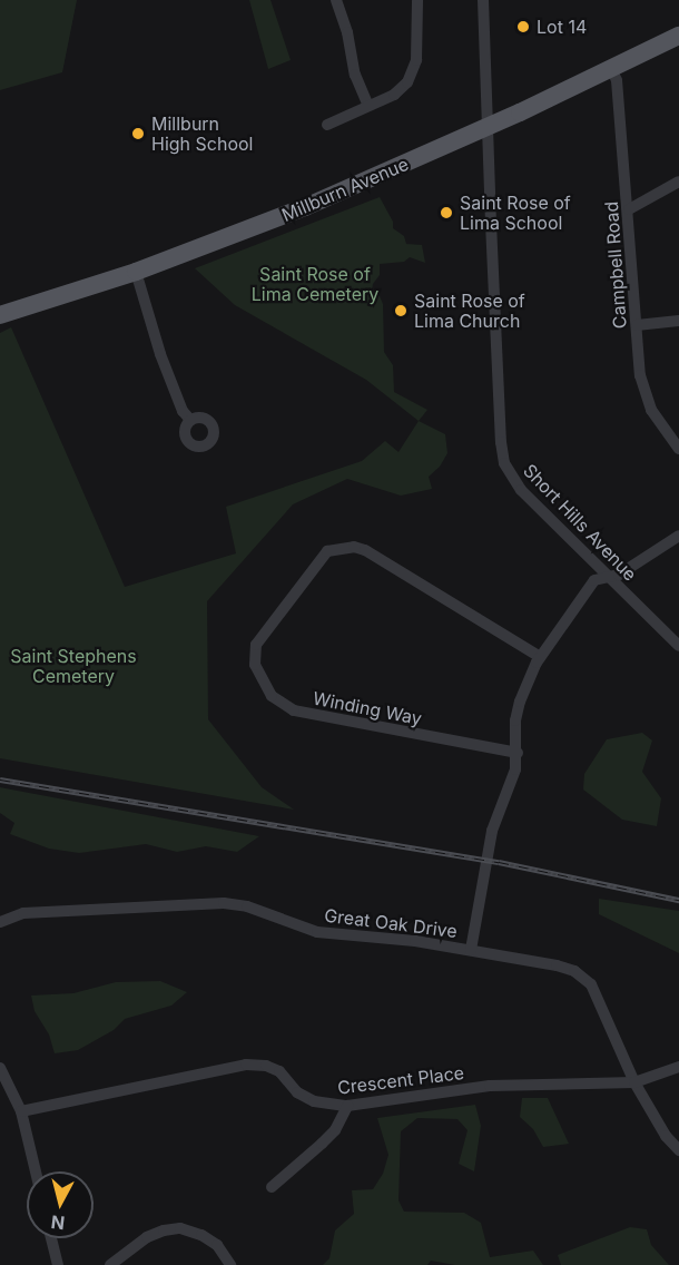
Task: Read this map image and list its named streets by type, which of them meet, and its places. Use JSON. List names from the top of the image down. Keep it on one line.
{"streets":{"main road":["Millburn Avenue"],"street":["Campbell Road","Short Hills Avenue","Winding Way","Great Oak Drive","Crescent Place"]},"crossings":[["Millburn Avenue","Campbell Road"],["Millburn Avenue","Short Hills Avenue"],["Great Oak Drive","Crescent Place"]],"parks":["Saint Rose of Lima Cemetery","Saint Stephens Cemetery"],"places":["Lot 14","Millburn High School","Saint Rose of Lima School","Saint Rose of Lima Church"],"north":"bottom"}
